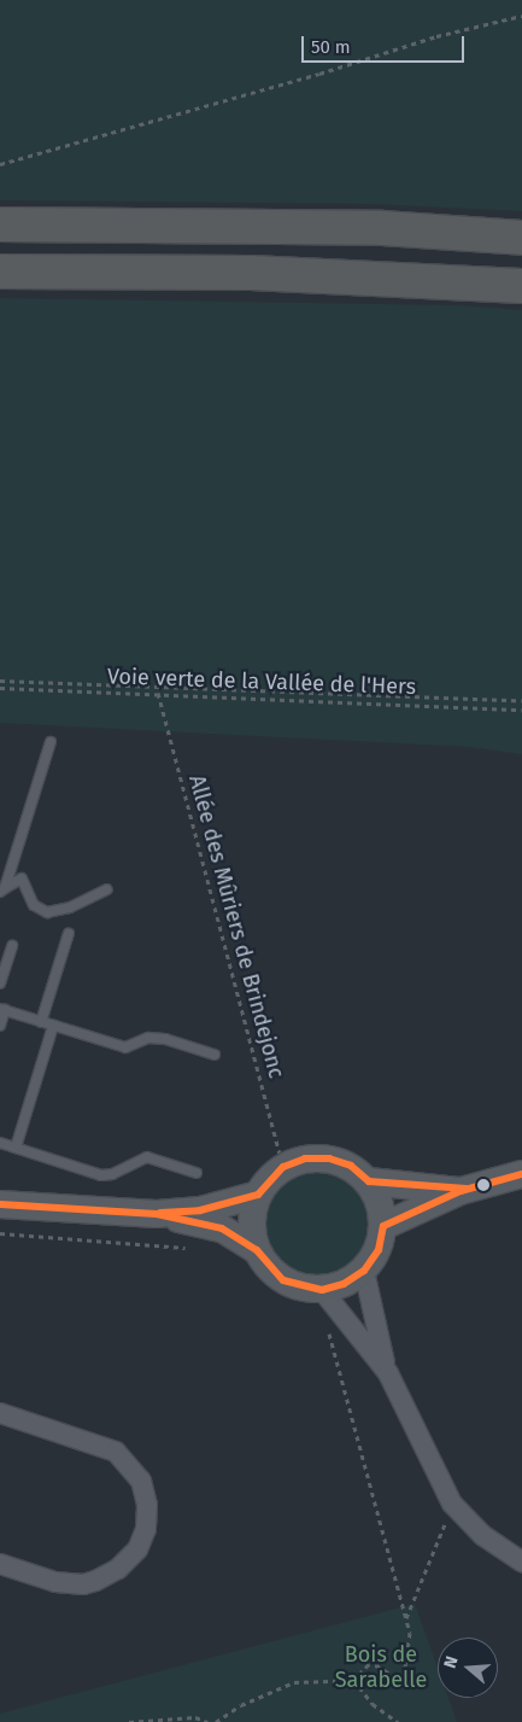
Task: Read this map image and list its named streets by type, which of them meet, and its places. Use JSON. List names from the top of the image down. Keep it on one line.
{"streets":{"path":["Voie verte de la Vallée de l'Hers","Allée des Mûriers de Brindejonc"]},"crossings":[["Voie verte de la Vallée de l'Hers","Allée des Mûriers de Brindejonc"]],"parks":["Bois de Sarabelle"],"scale_bar":"50 m","north":"left"}
